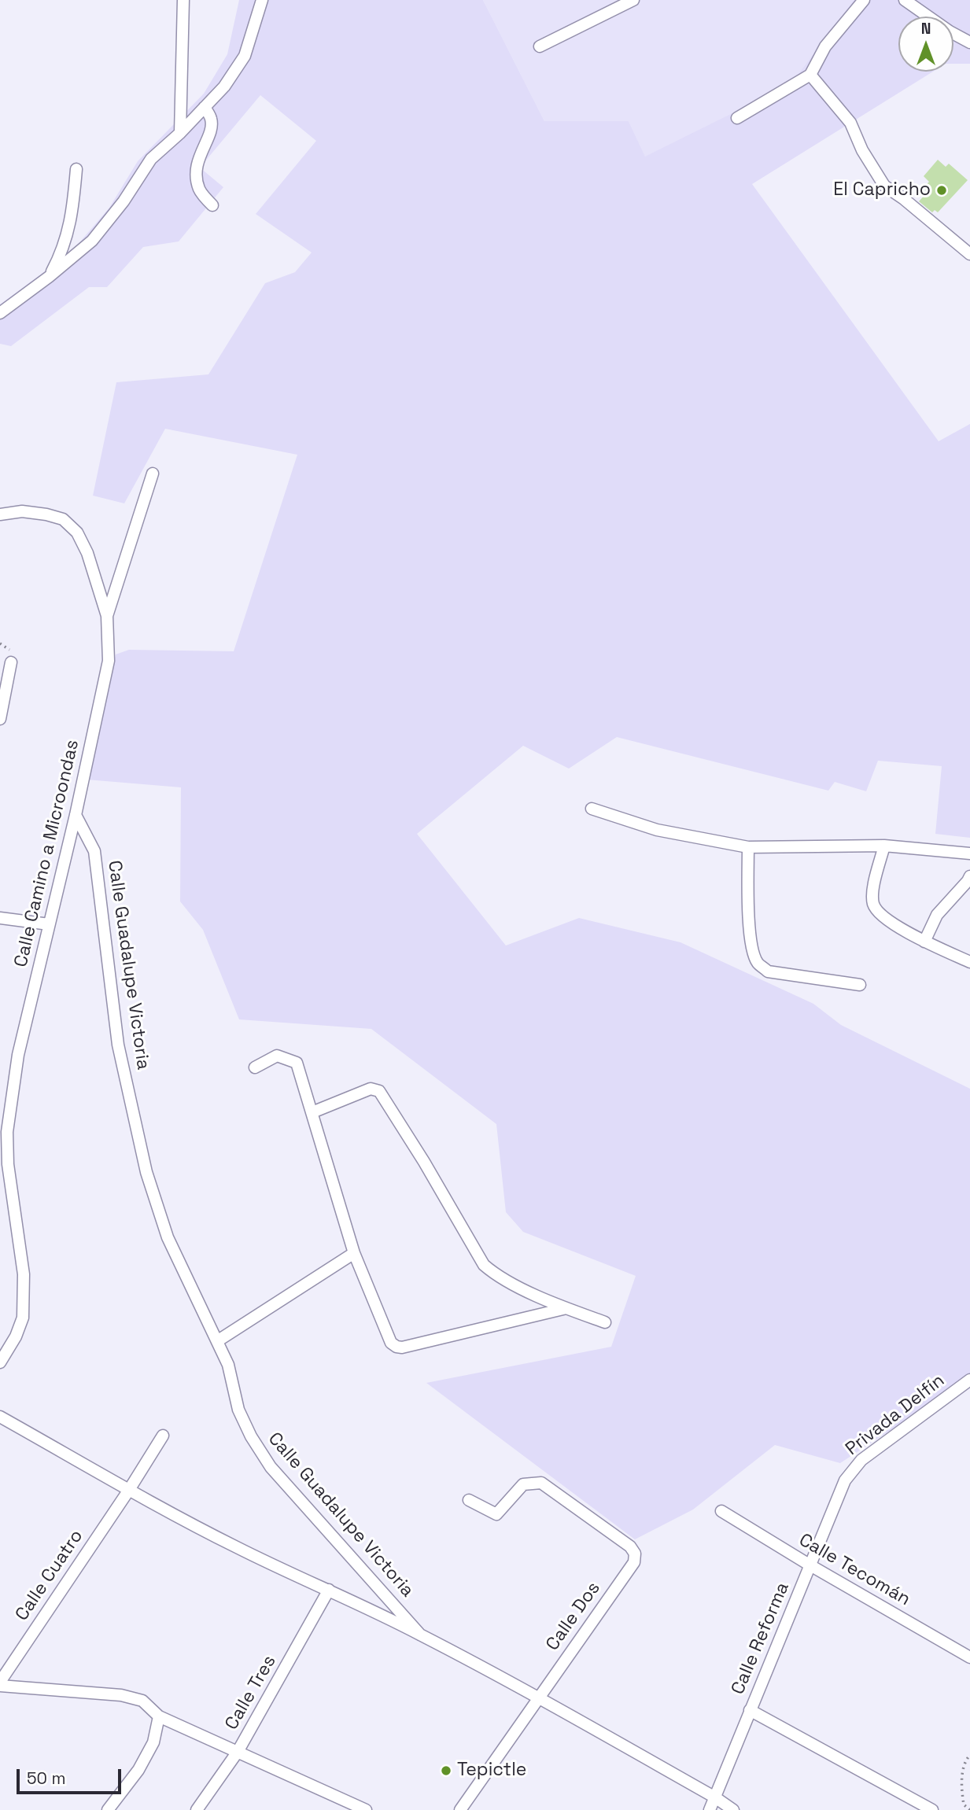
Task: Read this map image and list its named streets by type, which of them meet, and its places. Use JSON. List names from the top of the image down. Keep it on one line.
{"streets":{"street":["Calle Camino a Microondas","Calle Guadalupe Victoria","Privada Delfín","Calle Tecomán","Calle Cuatro","Calle Dos","Calle Reforma","Calle Tres"]},"crossings":[["Calle Camino a Microondas","Calle Guadalupe Victoria"],["Calle Guadalupe Victoria","Calle Cuatro"],["Calle Guadalupe Victoria","Calle Dos"],["Calle Guadalupe Victoria","Calle Reforma"],["Calle Guadalupe Victoria","Calle Tres"],["Privada Delfín","Calle Reforma"],["Calle Tecomán","Calle Reforma"]],"places":["El Capricho","Tepictle"],"scale_bar":"50 m","north":"top"}
